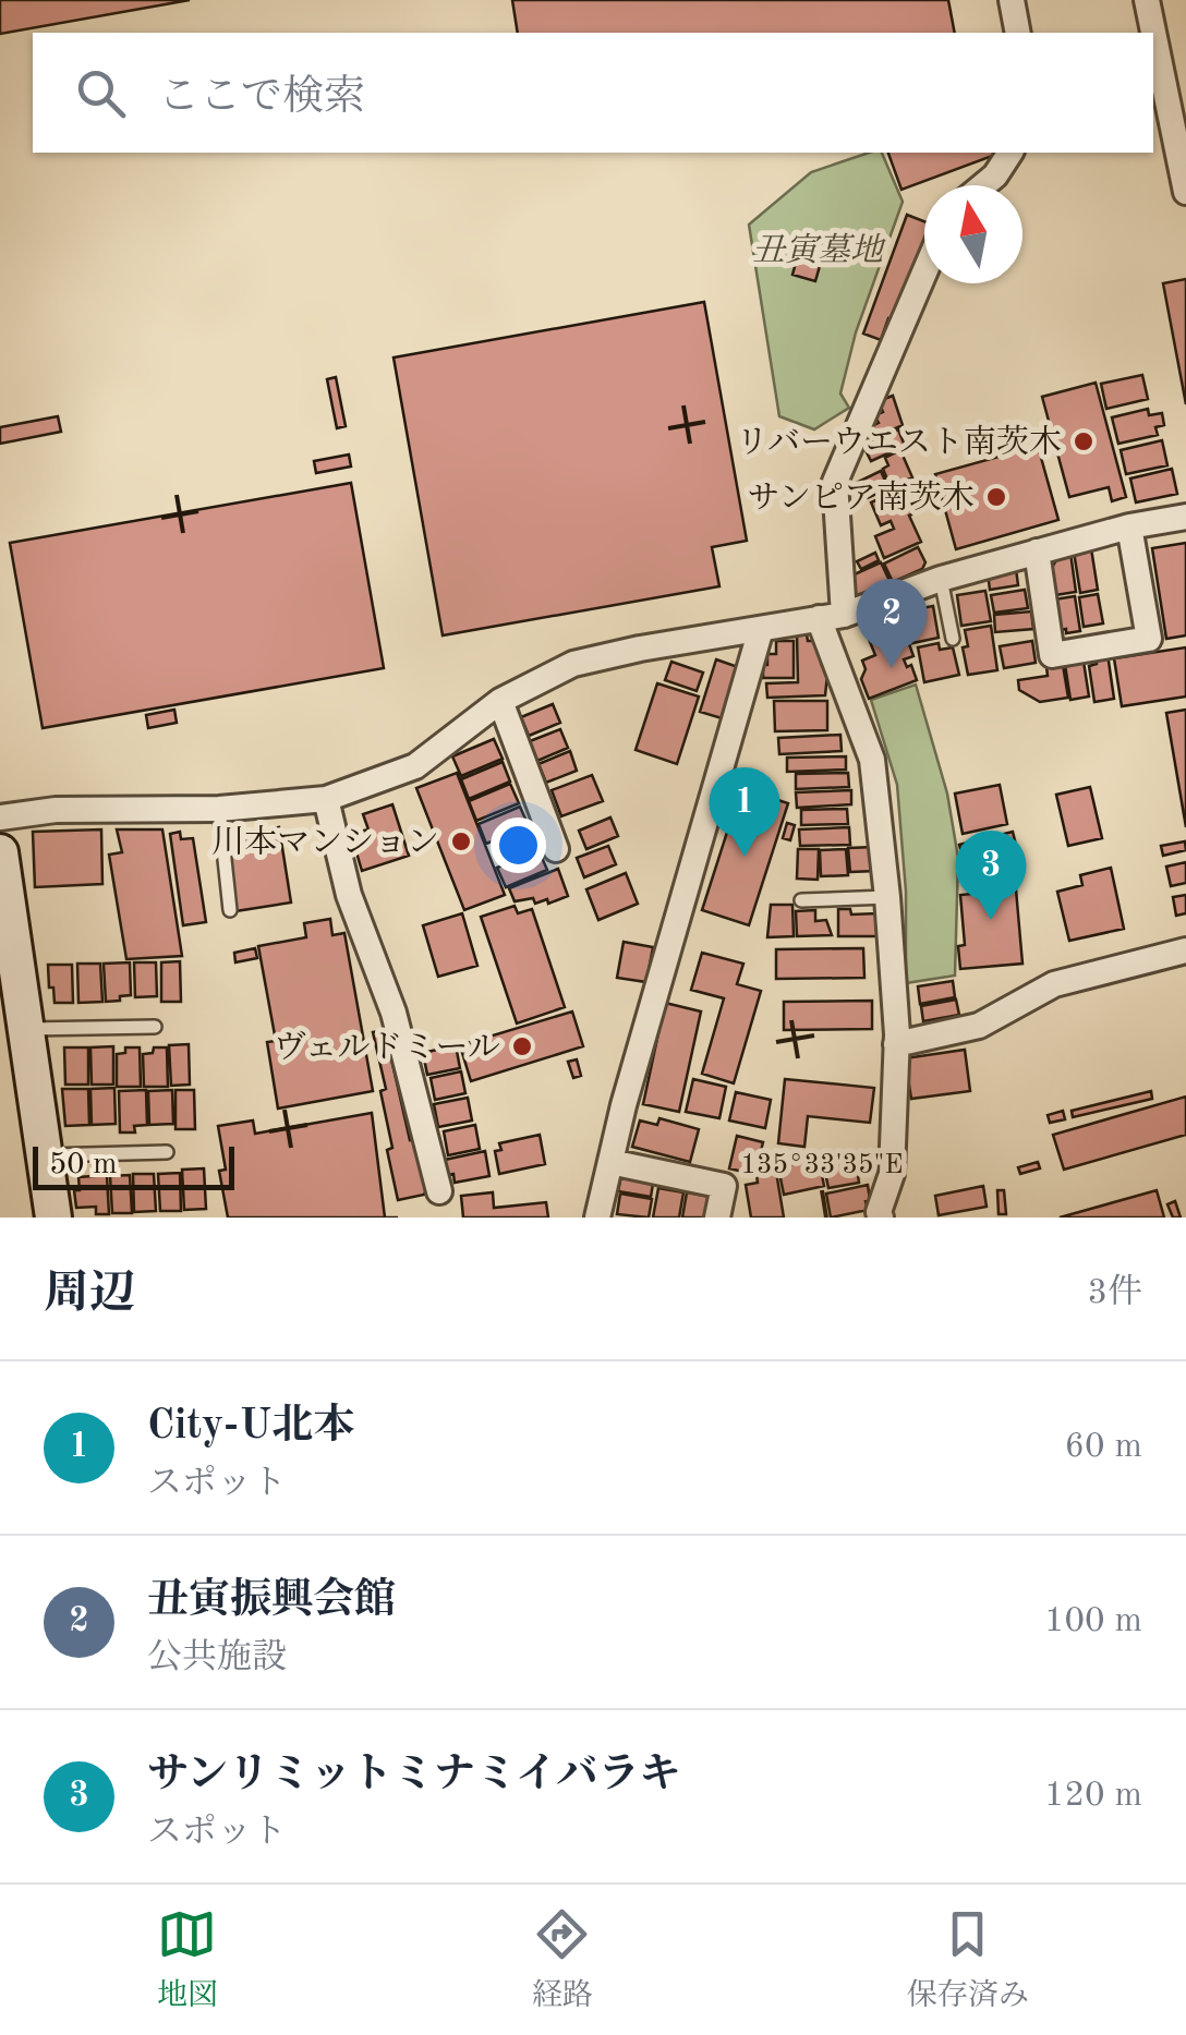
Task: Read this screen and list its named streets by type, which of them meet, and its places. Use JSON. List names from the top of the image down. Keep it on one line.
{"parks":["丑寅墓地"],"places":["リバーウエスト南茨木","サンピア南茨木","川本マンション","ヴェルドミール"],"scale_bar":"50 m","north":"top","page":{"search":"ここで検索","pins":["2","1","3"],"scale":"50 m","heading":["周辺","3件"],"list":[{"mark":"1","name":"City-U北本","note":"スポット","value":"60 m"},{"mark":"2","name":"丑寅振興会館","note":"公共施設","value":"100 m"},{"mark":"3","name":"サンリミットミナミイバラキ","note":"スポット","value":"120 m"}],"nav":["地図","経路","保存済み"]},"coordinates":["135°33'35\"E"]}
